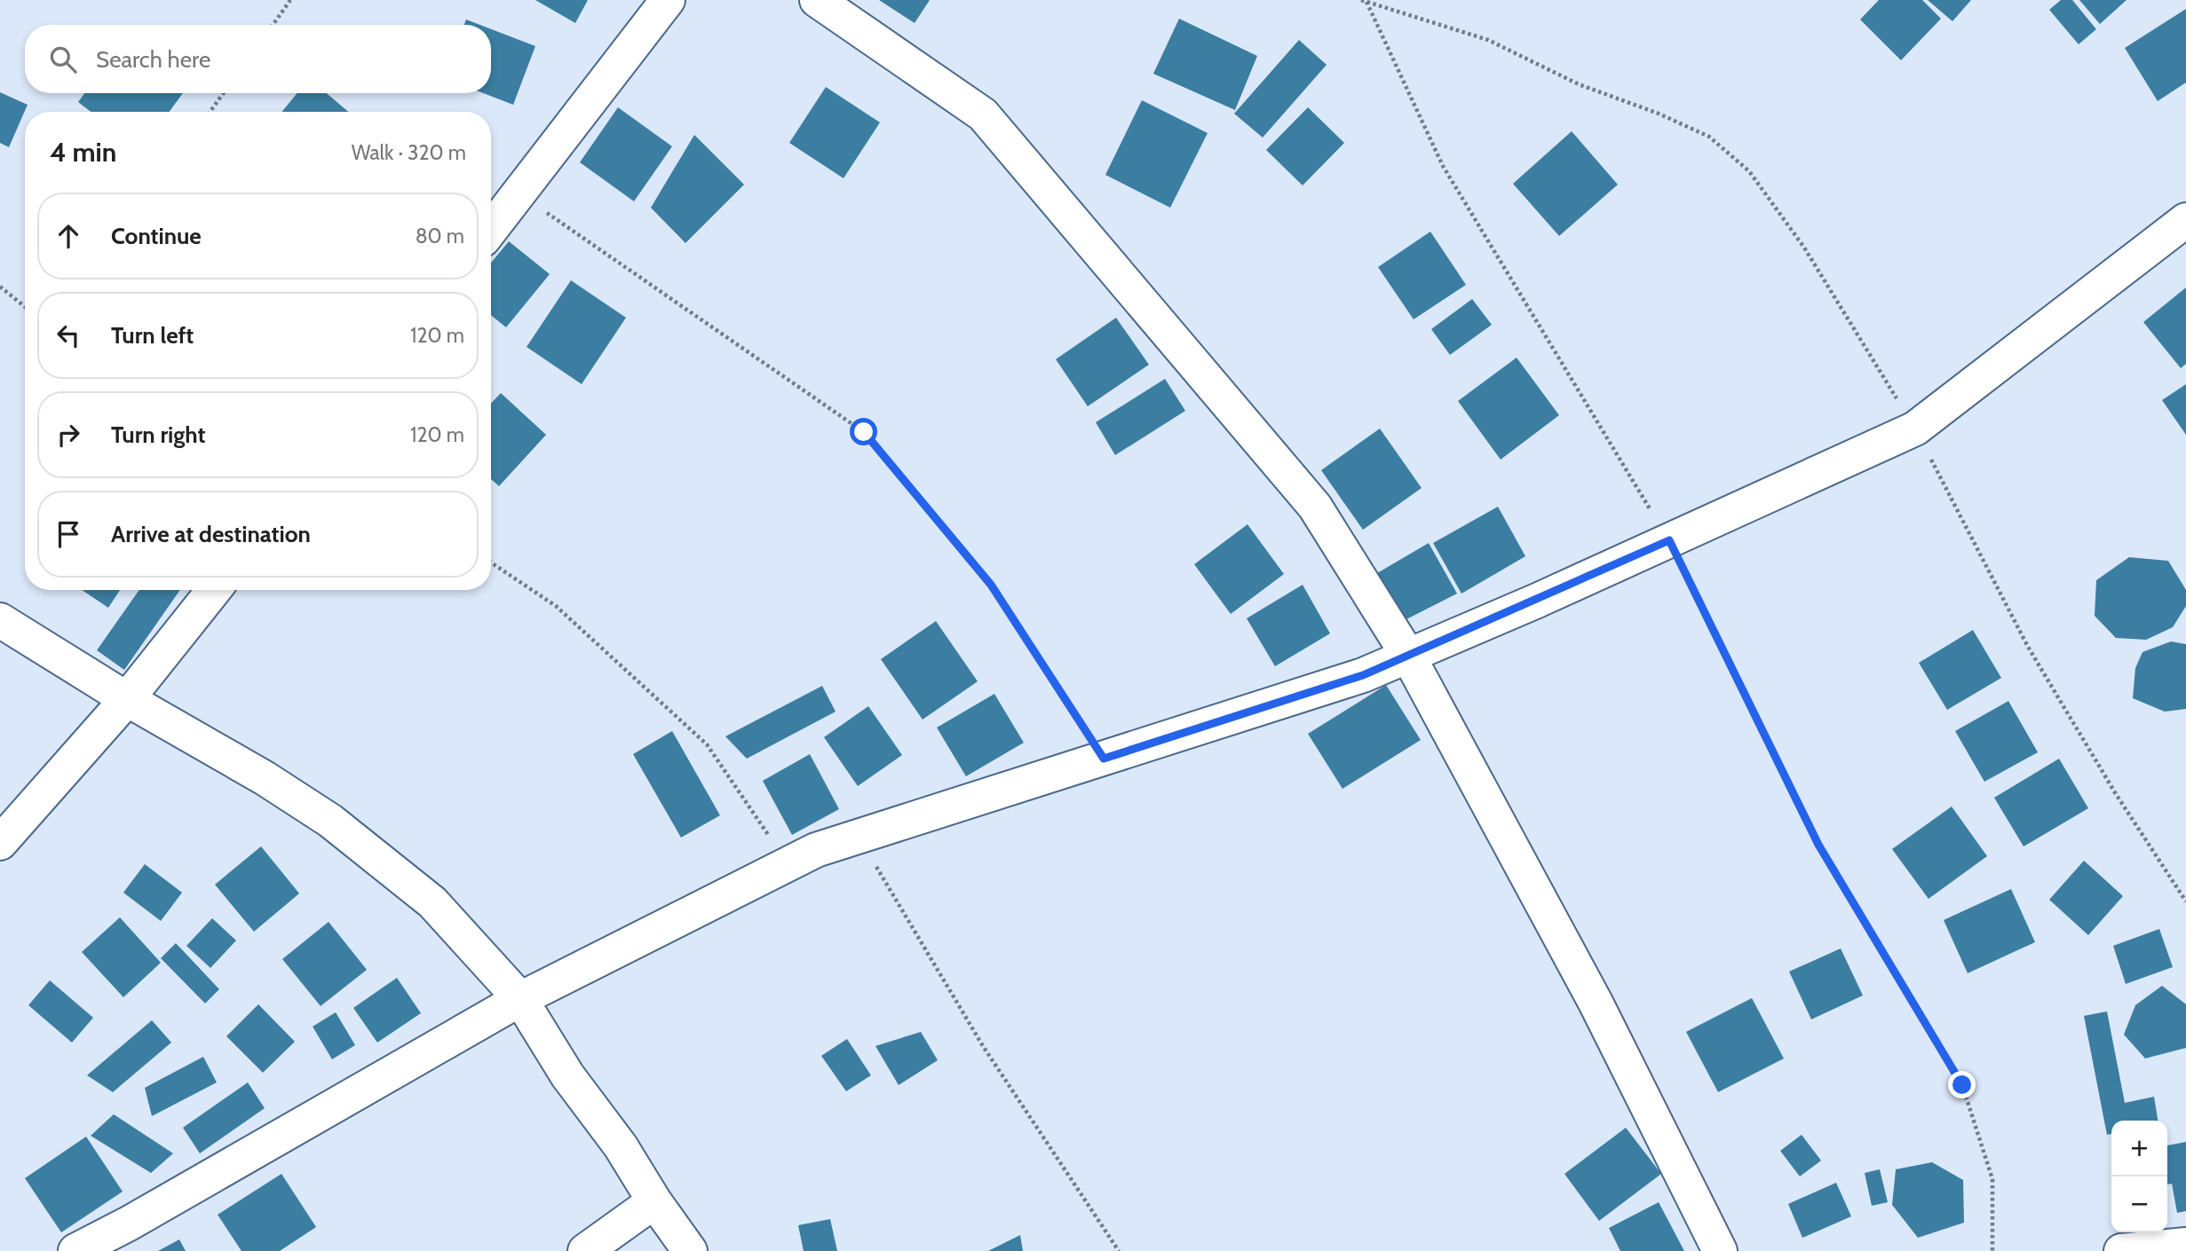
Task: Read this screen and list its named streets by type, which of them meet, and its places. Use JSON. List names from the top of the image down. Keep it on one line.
{"page":{"search":"Search here","heading":["4 min","Walk · 320 m"],"list":[["Continue","80 m"],["Turn left","120 m"],["Turn right","120 m"],"Arrive at destination"],"map_buttons":["+","−"]}}
